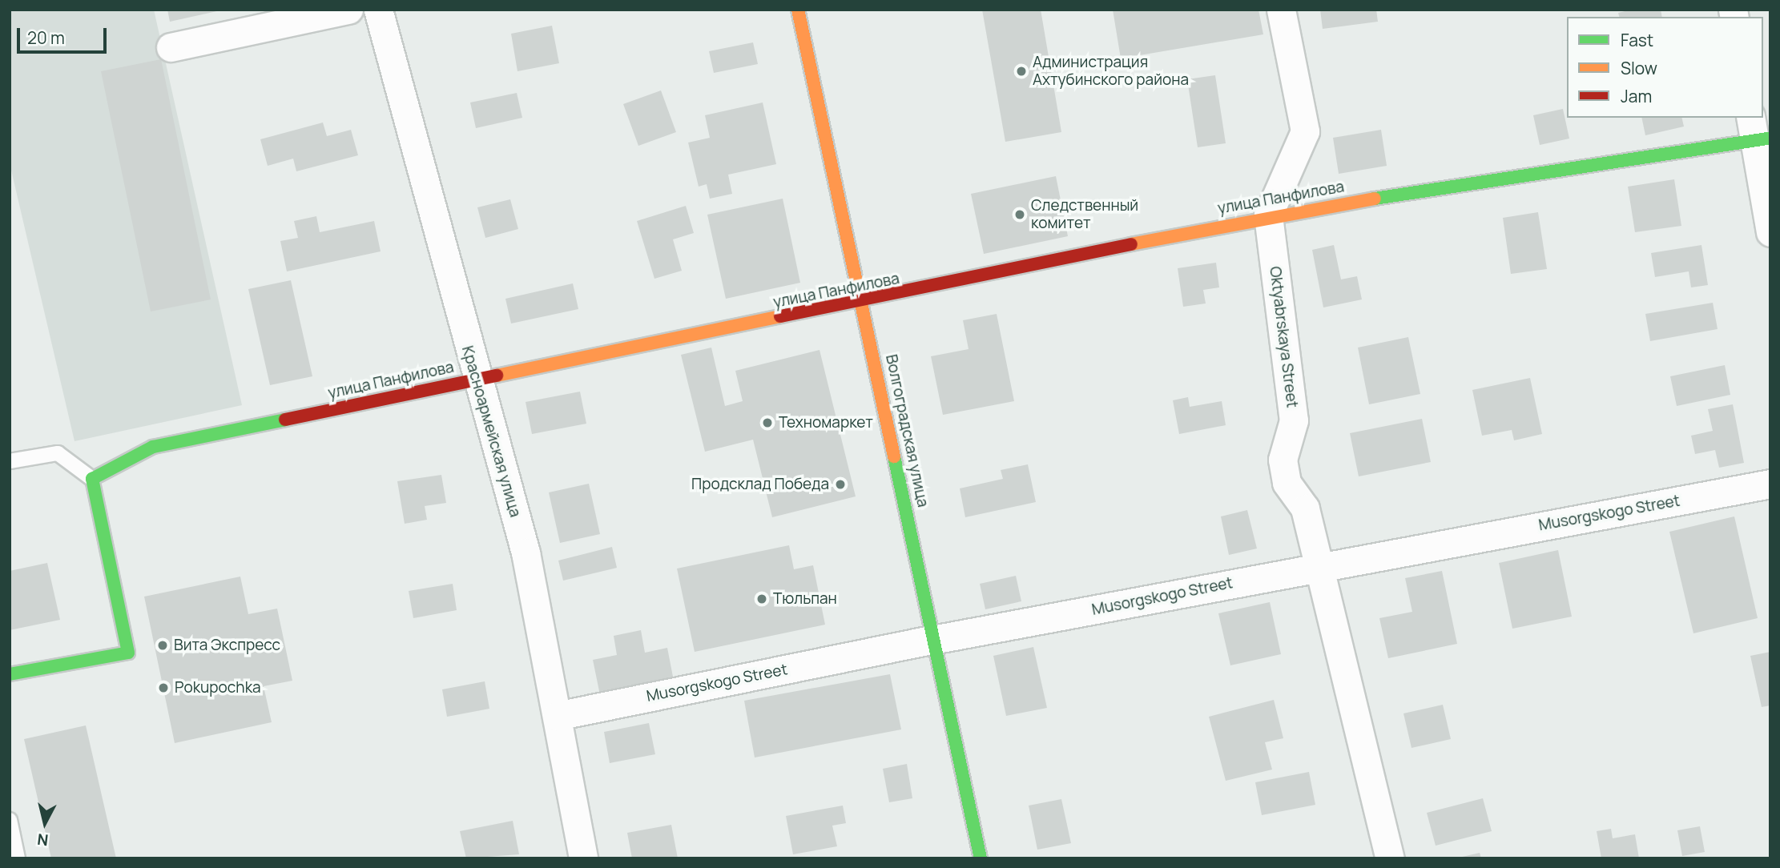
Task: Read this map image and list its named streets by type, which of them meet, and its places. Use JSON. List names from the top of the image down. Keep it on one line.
{"streets":{"street":["улица Панфилова","Oktyabrskaya Street","Волгоградская улица","Красноармейская улица","Musorgskogo Street"]},"crossings":[["улица Панфилова","Oktyabrskaya Street"],["улица Панфилова","Волгоградская улица"],["улица Панфилова","Красноармейская улица"],["Oktyabrskaya Street","Musorgskogo Street"],["Волгоградская улица","Musorgskogo Street"],["Красноармейская улица","Musorgskogo Street"]],"places":["Администрация Ахтубинского района","Следственный комитет","Техномаркет","Продсклад Победа","Тюльпан","Вита Экспресс","Pokupochka"],"legend":["Fast","Slow","Jam"],"scale_bar":"20 m","north":"bottom"}
